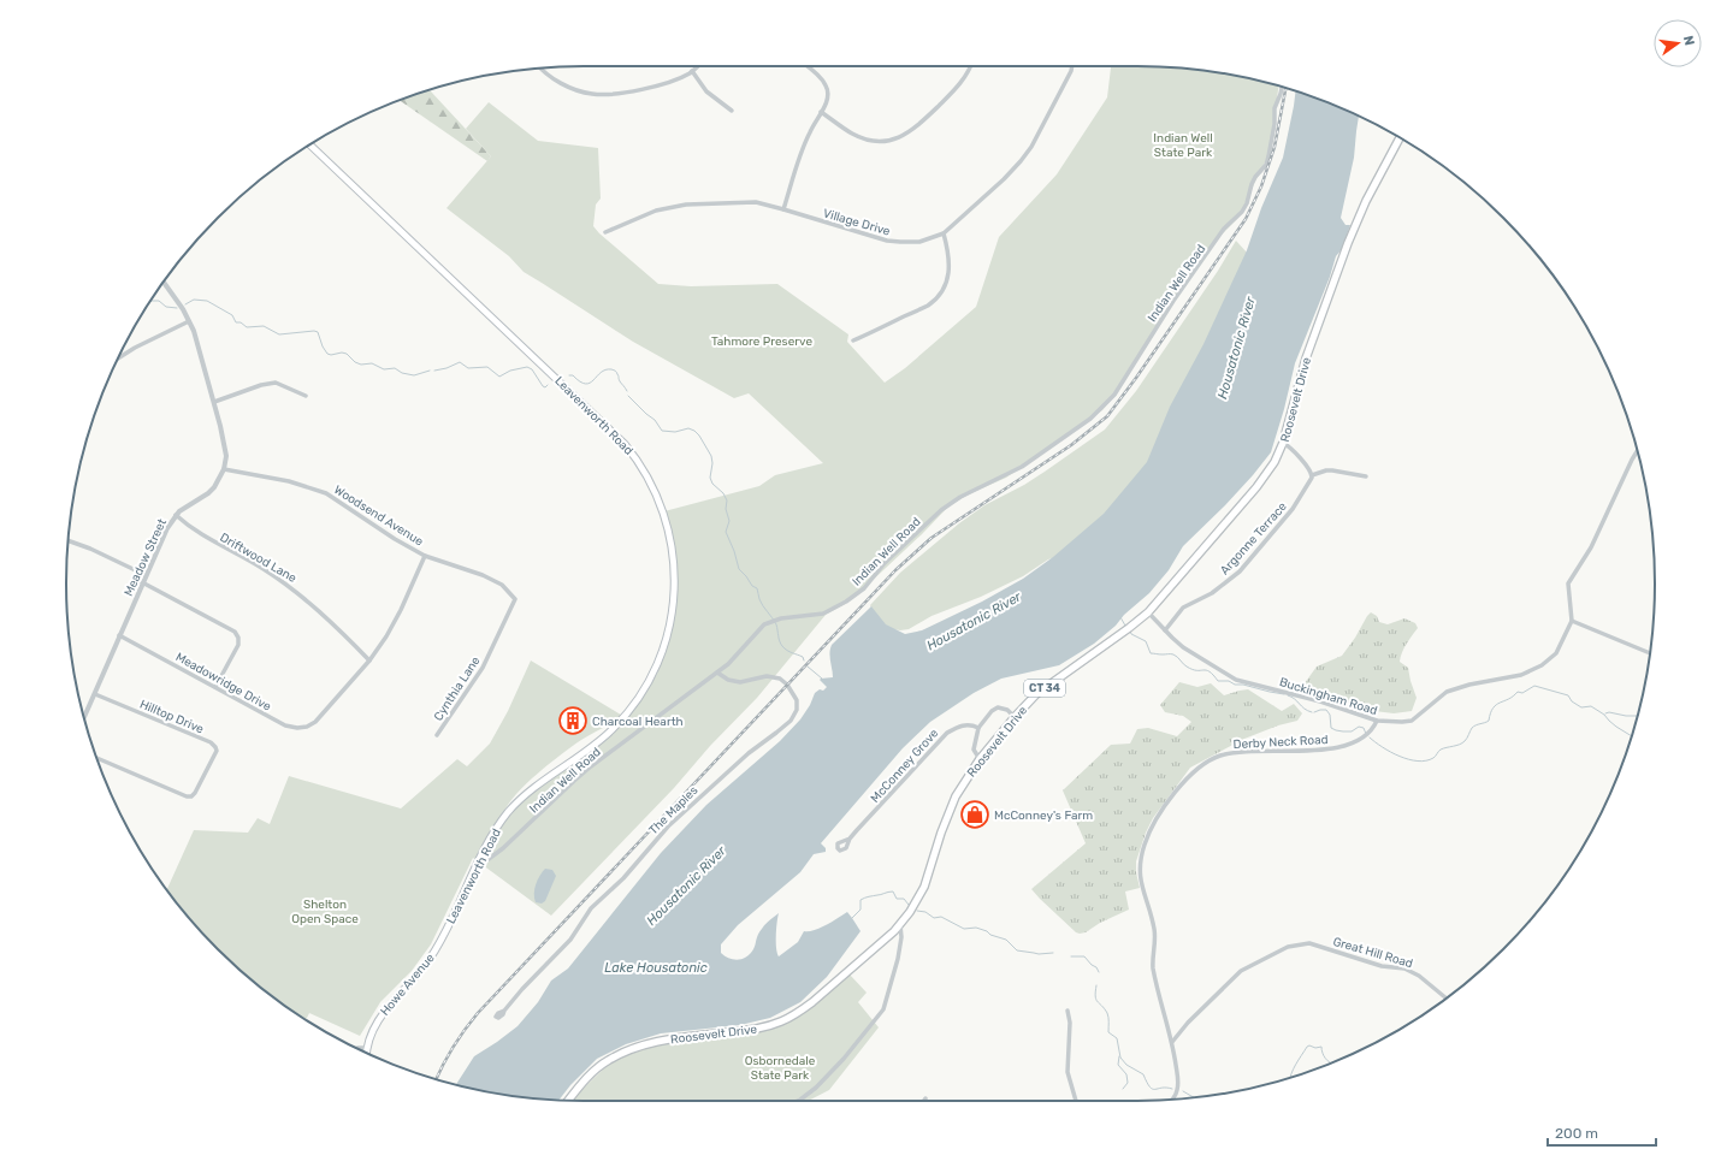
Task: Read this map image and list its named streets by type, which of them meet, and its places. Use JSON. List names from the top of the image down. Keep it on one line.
{"streets":{"main road":["Roosevelt Drive","Leavenworth Road","CT 34","Howe Avenue"],"street":["Village Drive","Indian Well Road","Woodsend Avenue","Argonne Terrace","Meadow Street","Driftwood Lane","Meadowridge Drive","Cynthia Lane","Buckingham Road","Hilltop Drive","Derby Neck Road","McConney Grove","The Maples","Great Hill Road"]},"crossings":[["Indian Well Road","Leavenworth Road"],["Indian Well Road","The Maples"],["Roosevelt Drive","Buckingham Road"],["Leavenworth Road","Howe Avenue"],["Woodsend Avenue","Meadow Street"],["Woodsend Avenue","Cynthia Lane"],["Argonne Terrace","Buckingham Road"],["Meadow Street","Driftwood Lane"],["Meadow Street","Meadowridge Drive"],["Meadow Street","Hilltop Drive"],["Driftwood Lane","Meadowridge Drive"],["Buckingham Road","Derby Neck Road"],["Derby Neck Road","Great Hill Road"]],"water":["Housatonic River","Lake Housatonic"],"parks":["Indian Well State Park","Tahmore Preserve","Shelton Open Space","Osbornedale State Park"],"places":{"building":["Charcoal Hearth"],"shop":["McConney's Farm"]},"scale_bar":"200 m","north":"right"}
